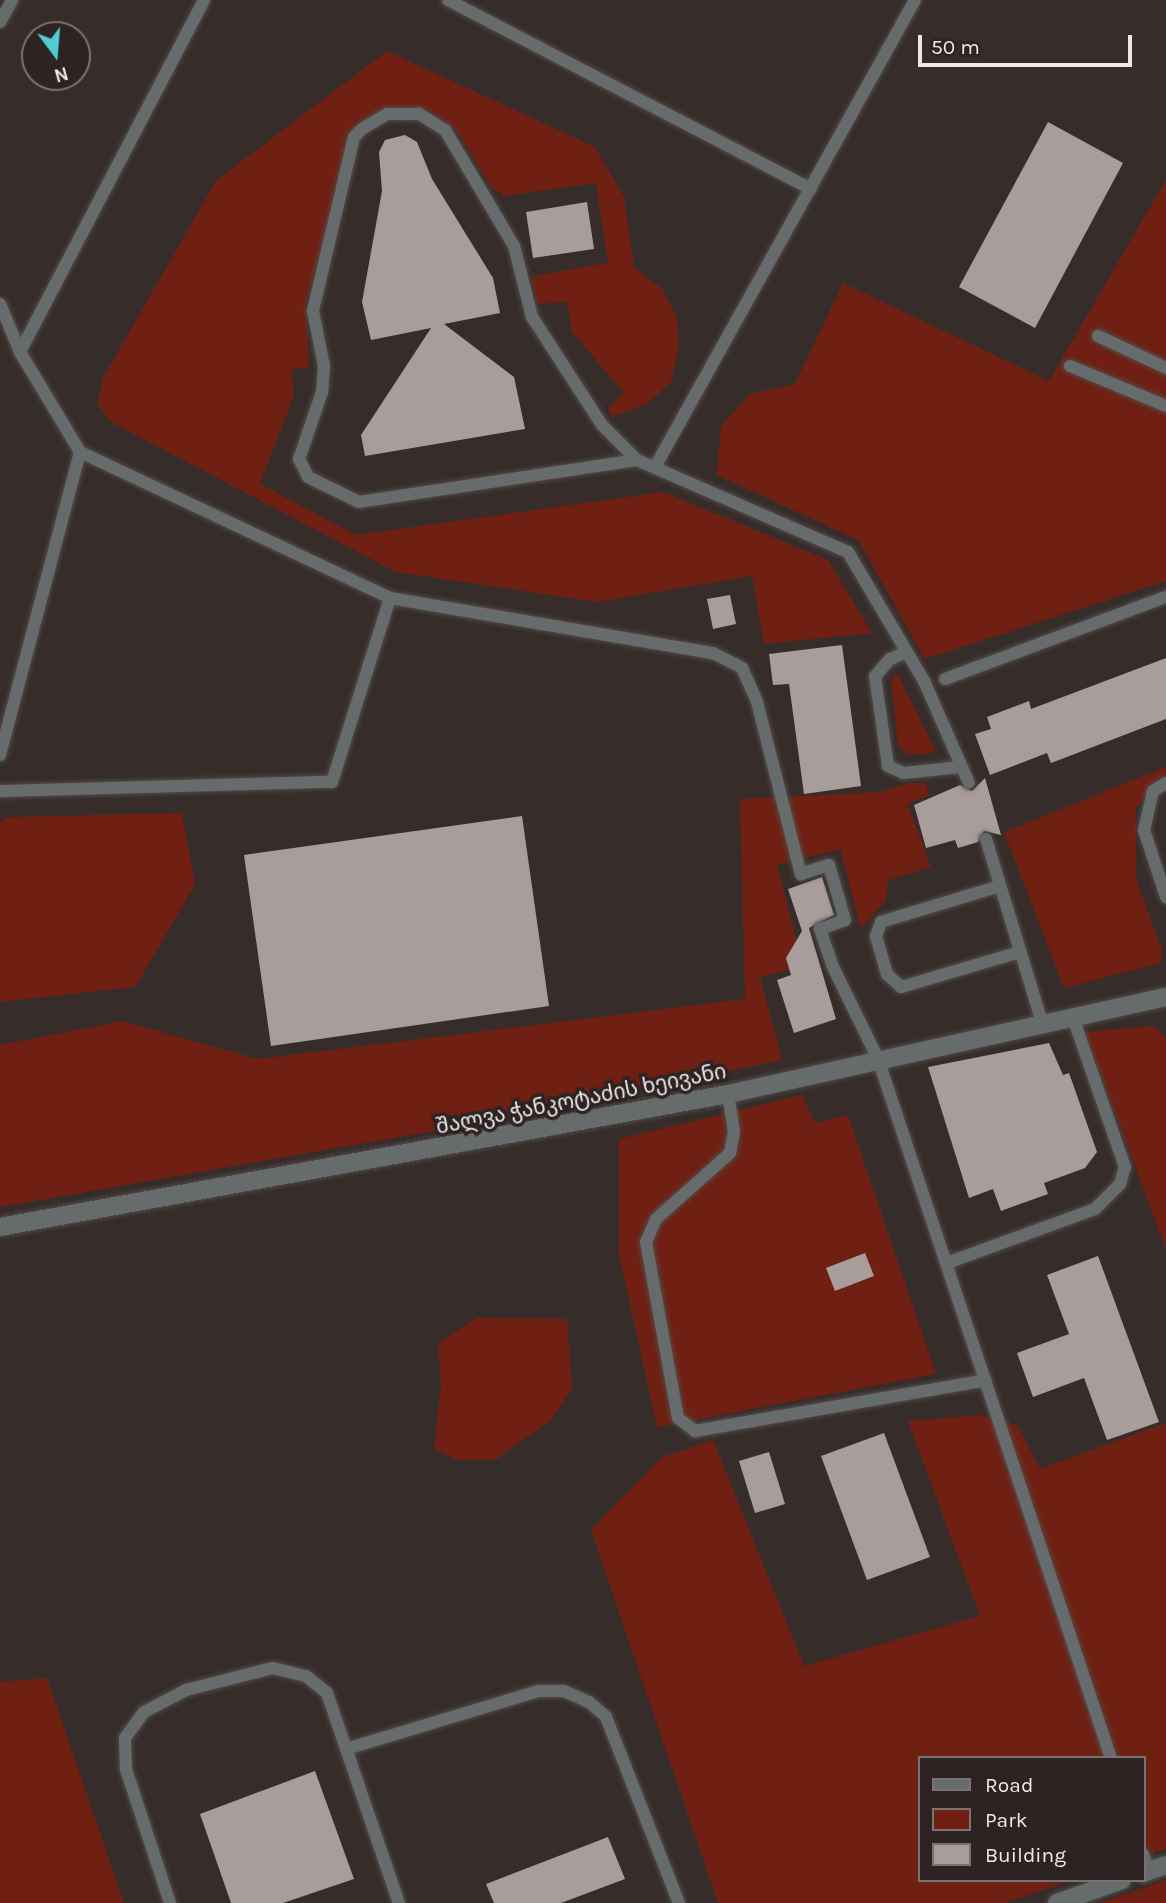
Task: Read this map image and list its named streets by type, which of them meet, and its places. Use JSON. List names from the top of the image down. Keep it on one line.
{"streets":{"street":["შალვა ჭანკოტაძის ხეივანი"]},"legend":["Road","Park","Building"],"scale_bar":"50 m","north":"bottom"}
